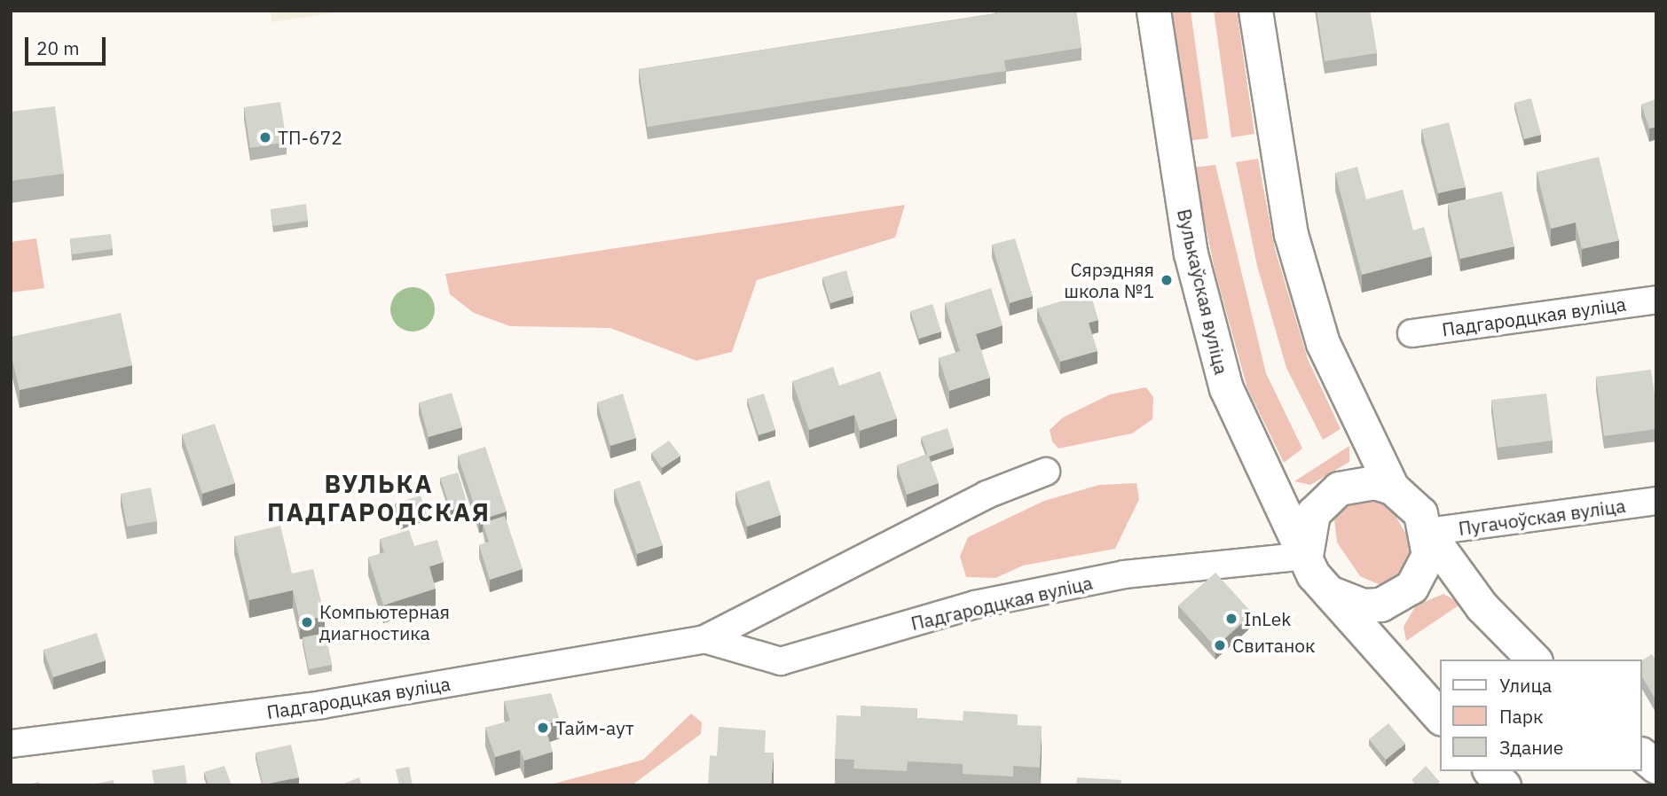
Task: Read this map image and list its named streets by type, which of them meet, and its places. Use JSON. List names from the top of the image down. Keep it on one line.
{"streets":{"street":["Вулькаўская вуліца","Падгародцкая вуліца","Пугачоўская вуліца"]},"crossings":[["Вулькаўская вуліца","Падгародцкая вуліца"],["Вулькаўская вуліца","Пугачоўская вуліца"],["Падгародцкая вуліца","Пугачоўская вуліца"]],"districts":["ВУЛЬКА ПАДГАРОДСКАЯ"],"places":["ТП-672","Сярэдняя школа №1","InLek","Компьютерная диагностика","Свитанок","Тайм-аут"],"legend":["Улица","Парк","Здание"],"scale_bar":"20 m"}
